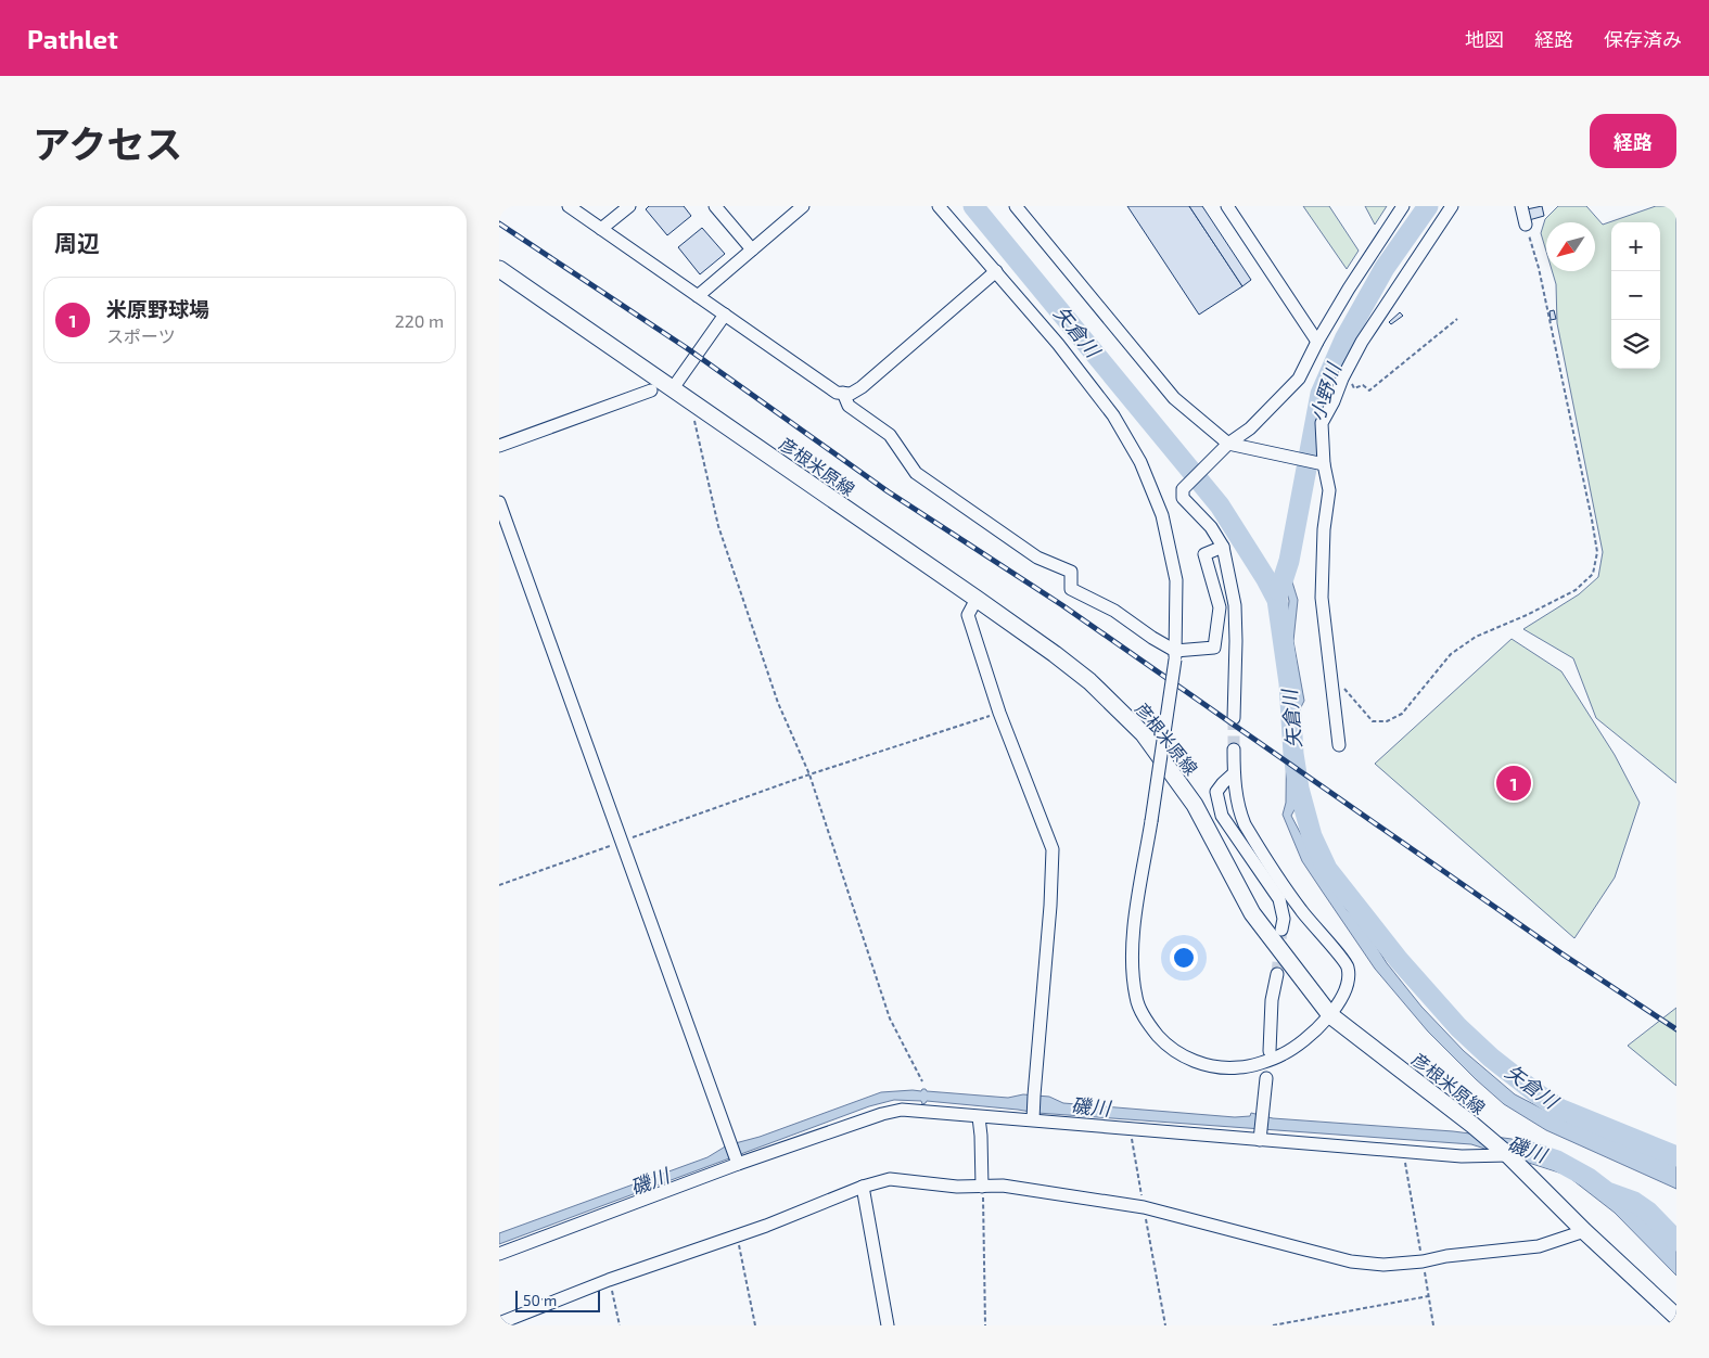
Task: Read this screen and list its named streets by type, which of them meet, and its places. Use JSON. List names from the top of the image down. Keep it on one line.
{"streets":{"main road":["彦根米原線"]},"water":["矢倉川","小野川","磯川"],"scale_bar":"50 m","north":"bottom left","page":{"header":"Pathlet","nav":["地図","経路","保存済み"],"title":"アクセス","buttons":"経路","heading":"周辺","map_buttons":["+","−"],"list":[{"mark":"1","name":"米原野球場","note":"スポーツ","value":"220 m"}],"pins":"1","scale":"50 m"}}
